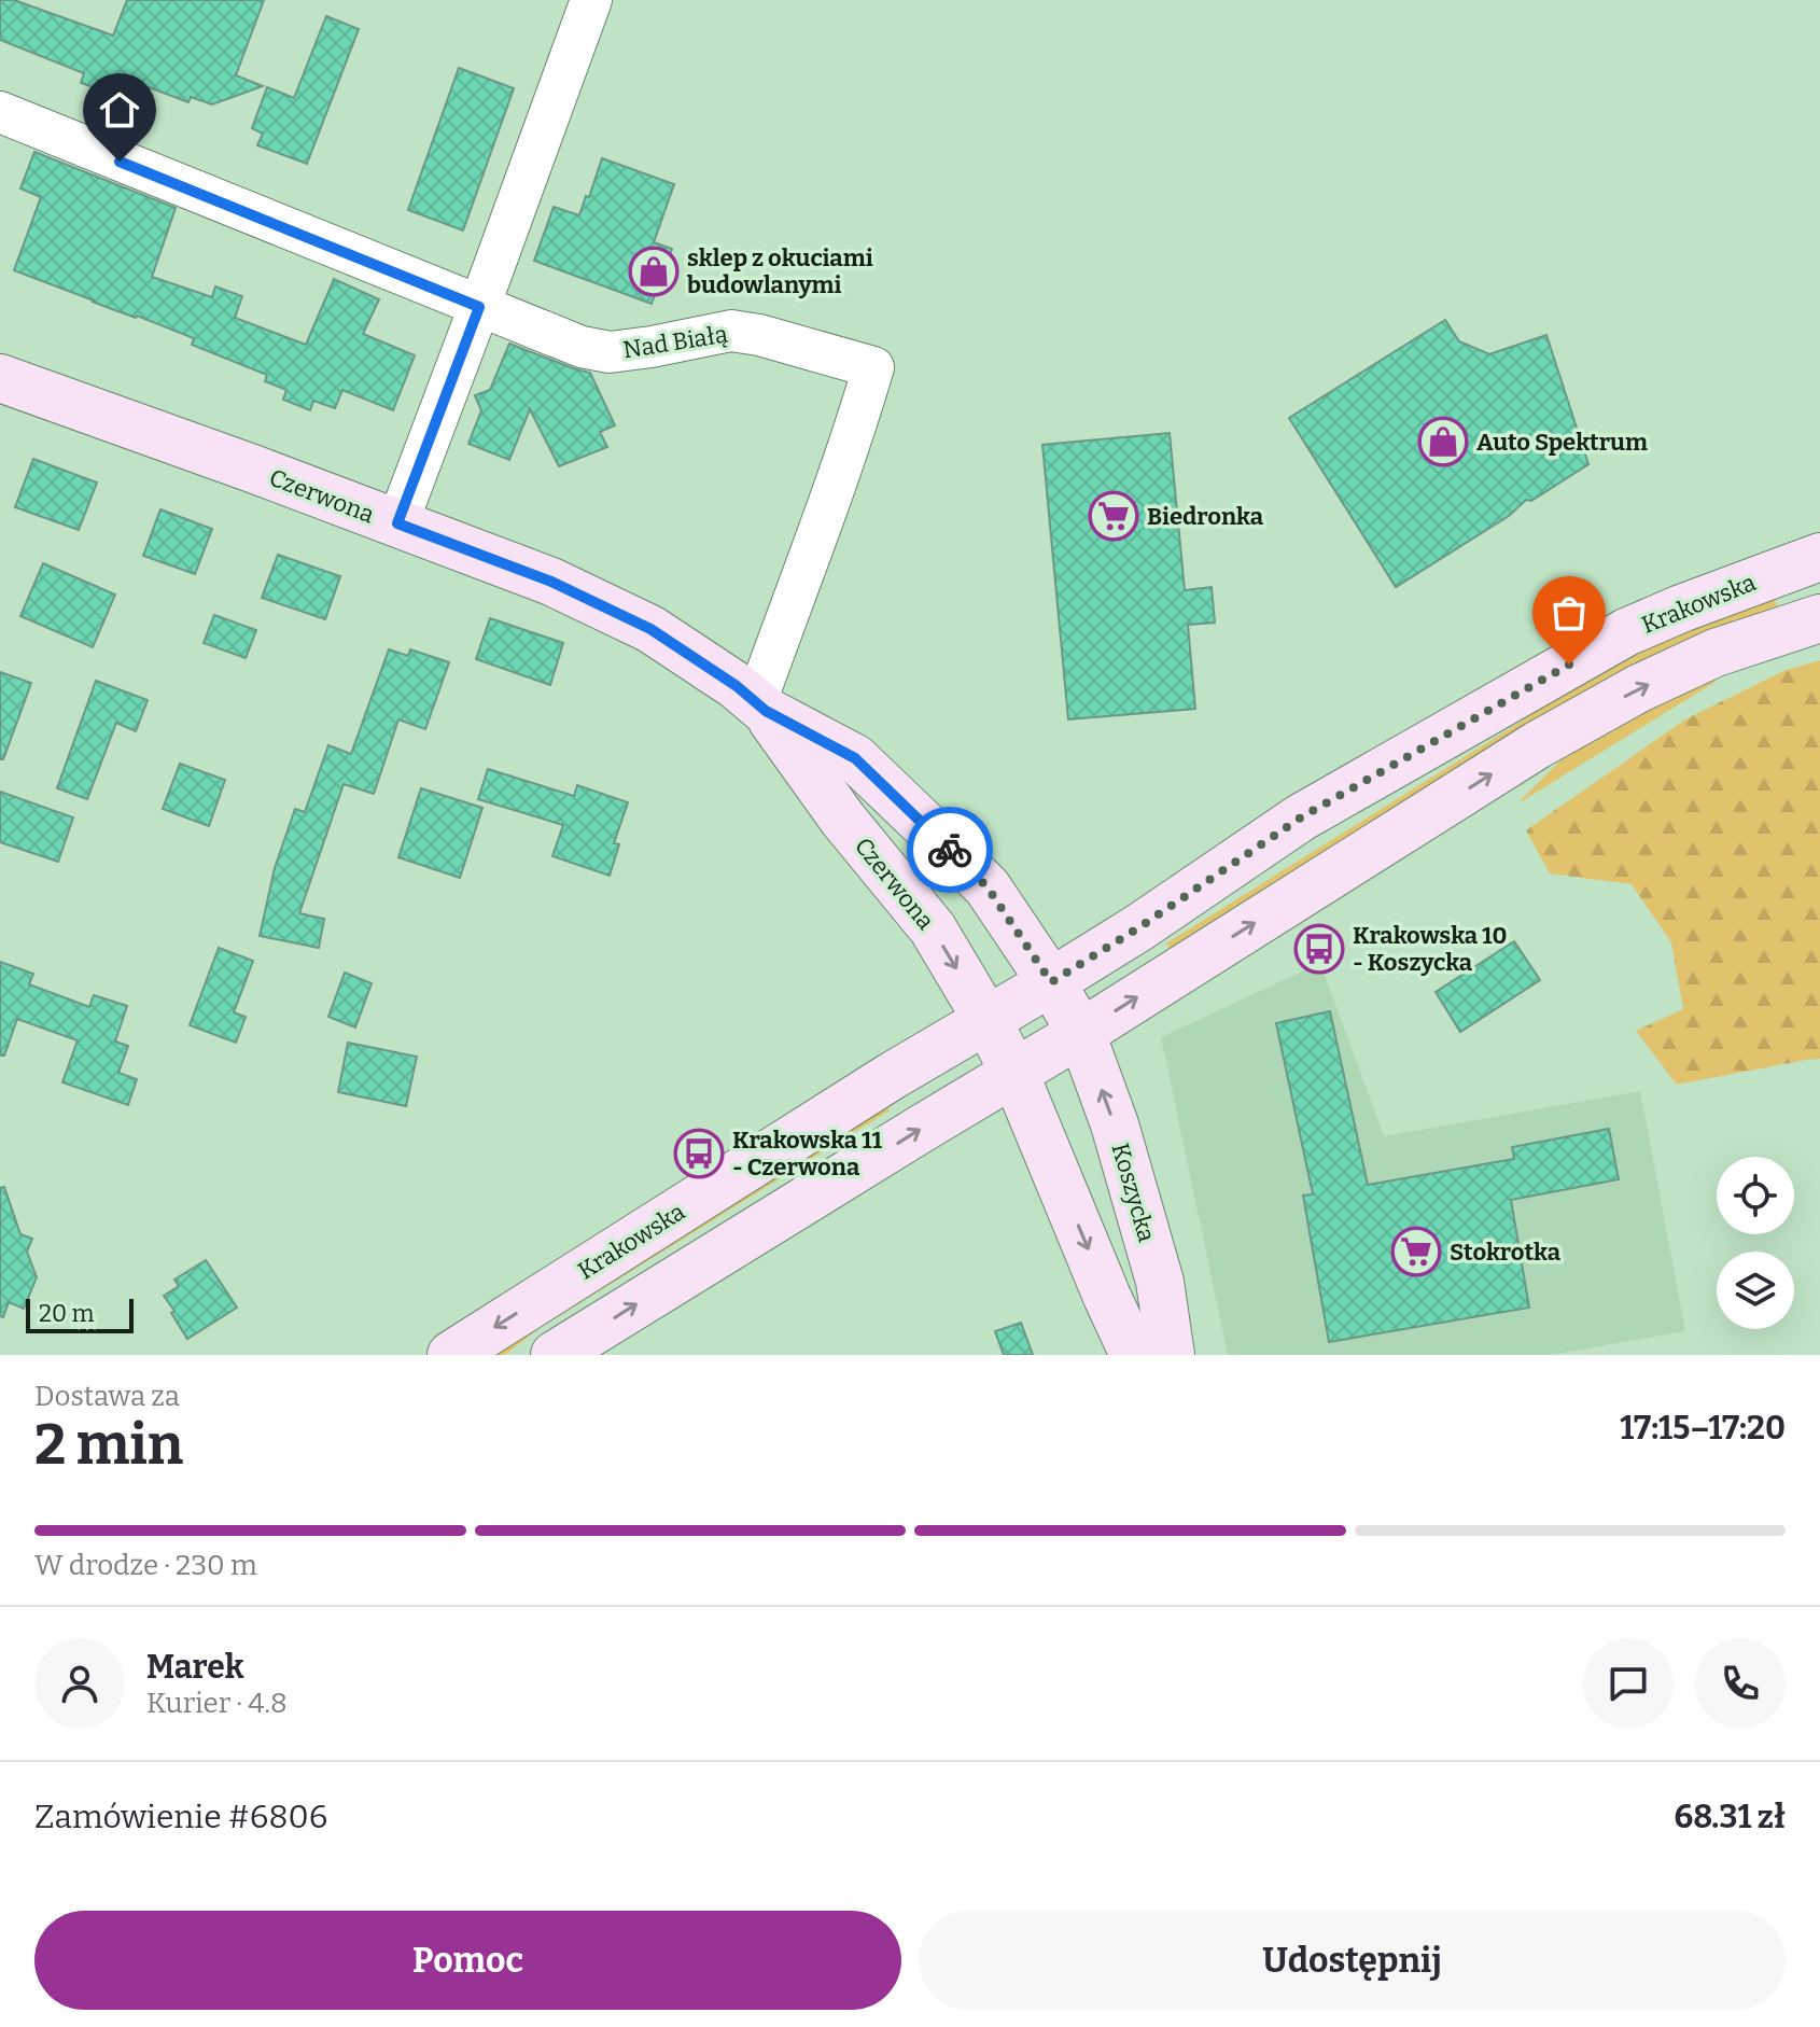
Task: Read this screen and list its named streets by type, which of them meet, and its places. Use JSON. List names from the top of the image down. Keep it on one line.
{"streets":{"main road":["Czerwona","Krakowska","Koszycka"],"street":["Nad Białą"]},"crossings":[["Nad Białą","Czerwona"],["Czerwona","Krakowska"]],"places":{"shop":["sklep z okuciami budowlanymi","Auto Spektrum"],"supermarket":["Biedronka","Stokrotka"],"bus stop":["Krakowska 10 - Koszycka","Krakowska 11 - Czerwona"]},"scale_bar":"20 m","page":{"scale":"20 m","heading":["2 min","Dostawa za","17:15–17:20"],"panel":["Marek","Kurier · 4.8","Zamówienie #6806","68.31 zł"],"bar":"W drodze · 230 m","buttons":["Pomoc","Udostępnij"]}}
